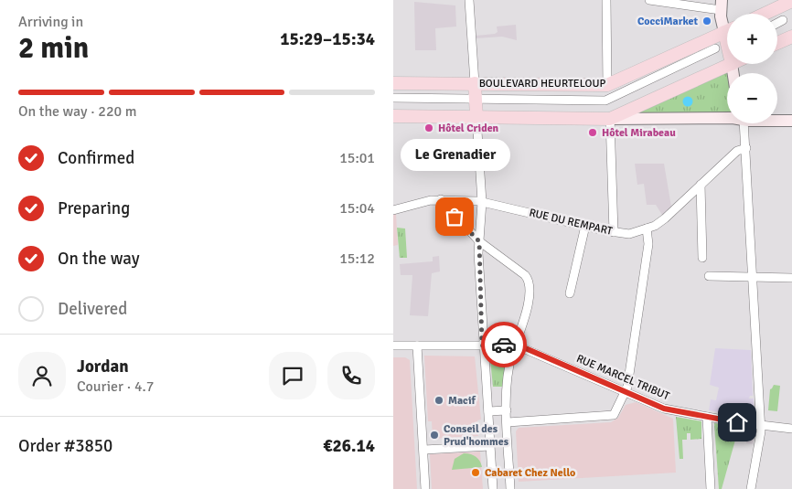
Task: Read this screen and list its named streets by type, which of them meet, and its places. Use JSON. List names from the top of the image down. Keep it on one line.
{"streets":{"main road":["BOULEVARD HEURTELOUP"],"street":["RUE DU REMPART","RUE MARCEL TRIBUT"]},"places":["CocciMarket","Hôtel Criden","Hôtel Mirabeau","Le Grenadier","Macif","Conseil des Prud'hommes","Cabaret Chez Nello"],"page":{"heading":["2 min","Arriving in","15:29–15:34"],"panel":["Jordan","Courier · 4.7","Order #3850","€26.14"],"map_buttons":["+","−"],"bar":"On the way · 220 m","list":[["Confirmed","15:01"],["Preparing","15:04"],["On the way","15:12"],"Delivered"],"bubble":"Le Grenadier"}}
